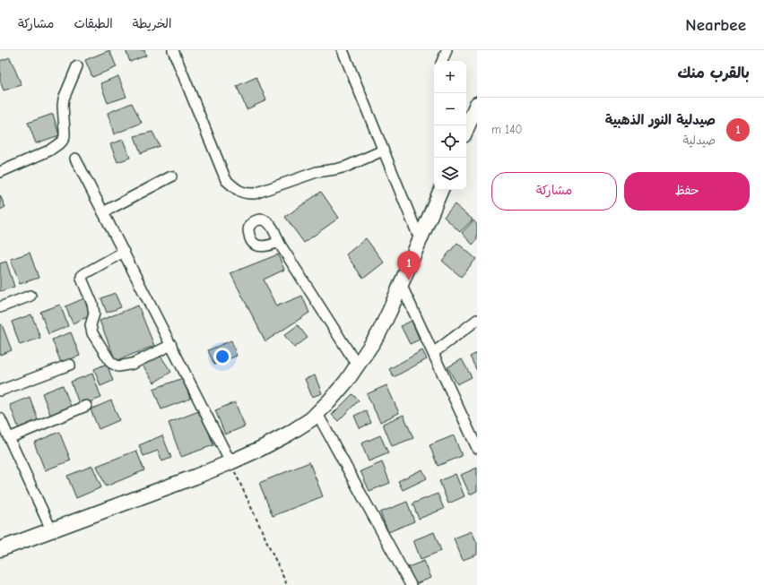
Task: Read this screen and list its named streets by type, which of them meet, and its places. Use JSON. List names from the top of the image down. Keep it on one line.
{"page":{"header":"Nearbee","nav":["الخريطة","الطبقات","مشاركة"],"heading":"بالقرب منك","map_buttons":["+","−"],"list":[{"mark":"1","name":"صيدلية النور الذهبية","note":"صيدلية","value":"140 m"}],"buttons":["حفظ","مشاركة"],"pins":"1"}}
